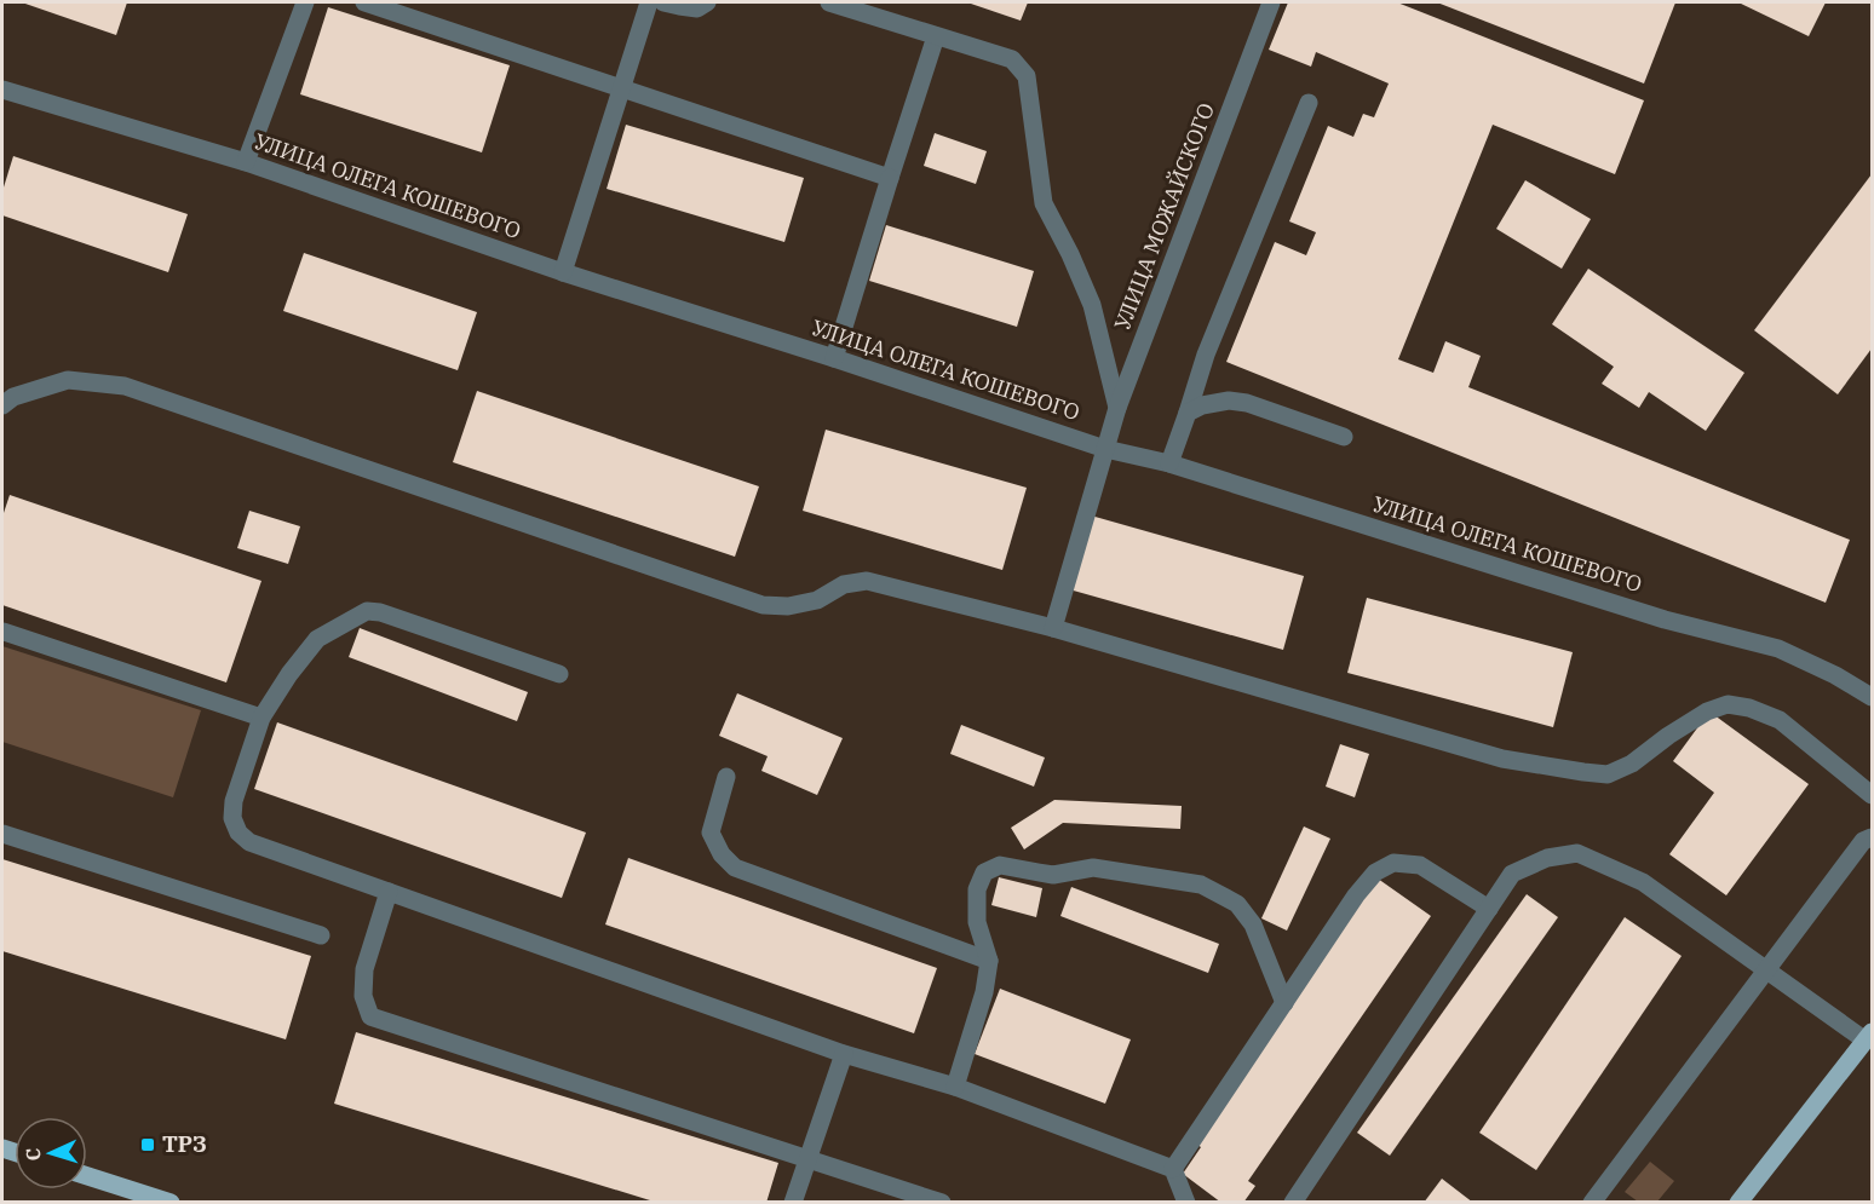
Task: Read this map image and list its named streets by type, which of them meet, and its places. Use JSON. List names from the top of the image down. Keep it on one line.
{"streets":{"lane":["УЛИЦА ОЛЕГА КОШЕВОГО","УЛИЦА МОЖАЙСКОГО"]},"crossings":[["УЛИЦА ОЛЕГА КОШЕВОГО","УЛИЦА МОЖАЙСКОГО"]],"places":{"transit":["ТРЗ"]},"north":"left"}
